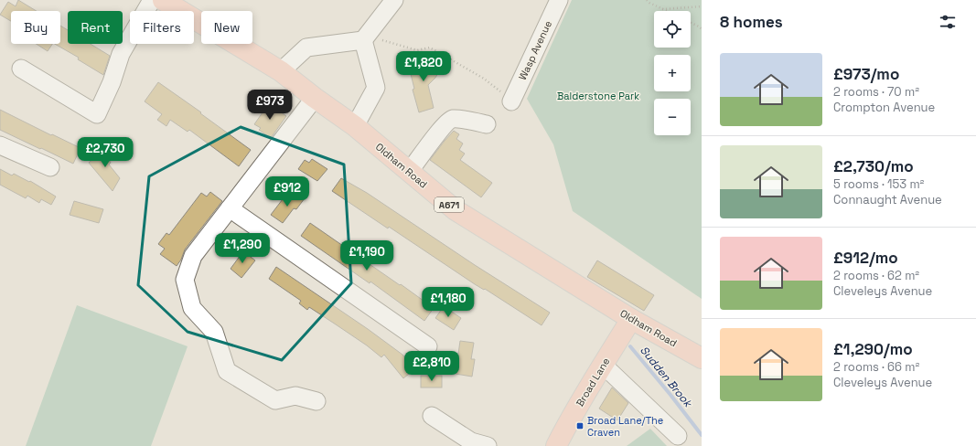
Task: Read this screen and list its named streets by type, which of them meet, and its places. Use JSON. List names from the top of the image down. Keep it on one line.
{"streets":{"main road":["Oldham Road","A671","Broad Lane"],"street":["Wasp Avenue"]},"crossings":[["Oldham Road","Broad Lane"]],"water":["Sudden Brook"],"parks":["Balderstone Park"],"places":{"transit":["Broad Lane/The Craven"]},"page":{"heading":"8 homes","map_buttons":["+","−"],"chip":["Buy","Rent","Filters","New"],"list":[{"name":"£973/mo","note":"2 rooms · 70 m² · Crompton Avenue"},{"name":"£2,730/mo","note":"5 rooms · 153 m² · Connaught Avenue"},{"name":"£912/mo","note":"2 rooms · 62 m² · Cleveleys Avenue"},{"name":"£1,290/mo","note":"2 rooms · 66 m² · Cleveleys Avenue"}],"price":["£1,820","£973","£2,730","£912","£1,290","£1,190","£1,180","£2,810"]}}
